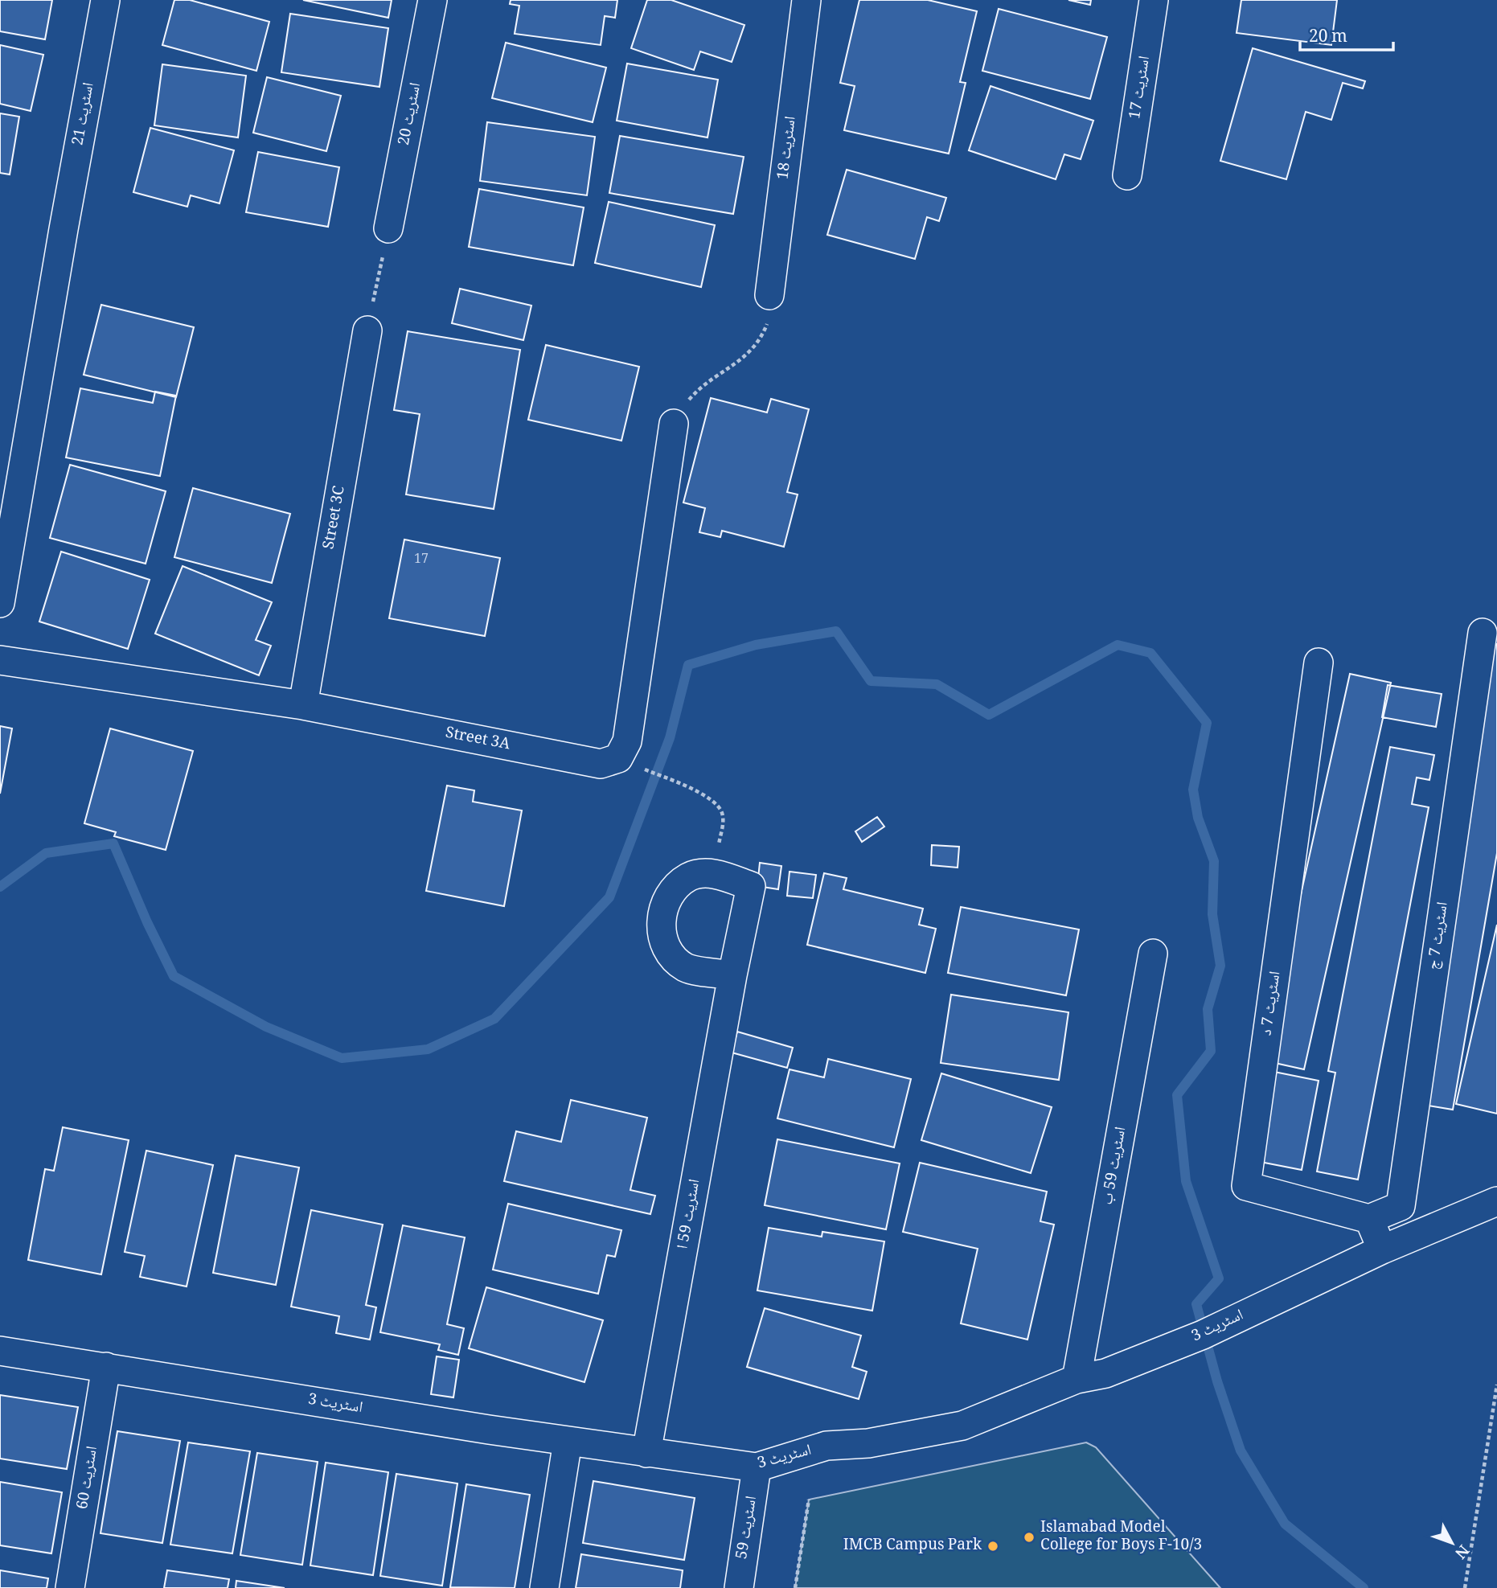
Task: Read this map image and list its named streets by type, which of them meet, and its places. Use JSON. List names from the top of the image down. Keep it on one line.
{"streets":{"street":["اسٹریٹ 17","اسٹریٹ 21","اسٹریٹ 20","اسٹریٹ 18","Street 3C","Street 3A","اسٹریٹ 7 ج","اسٹریٹ 7 د","اسٹریٹ 59 ب","اسٹریٹ 59 ا","اسٹریٹ 3","اسٹریٹ 60","اسٹریٹ 59"]},"crossings":[["Street 3C","Street 3A"],["اسٹریٹ 7 ج","اسٹریٹ 7 د"],["اسٹریٹ 59 ب","اسٹریٹ 3"],["اسٹریٹ 59 ا","اسٹریٹ 3"],["اسٹریٹ 3","اسٹریٹ 60"],["اسٹریٹ 3","اسٹریٹ 59"]],"places":["Islamabad Model College for Boys F-10/3","IMCB Campus Park"],"house_numbers":["17"],"scale_bar":"20 m","north":"bottom right"}
